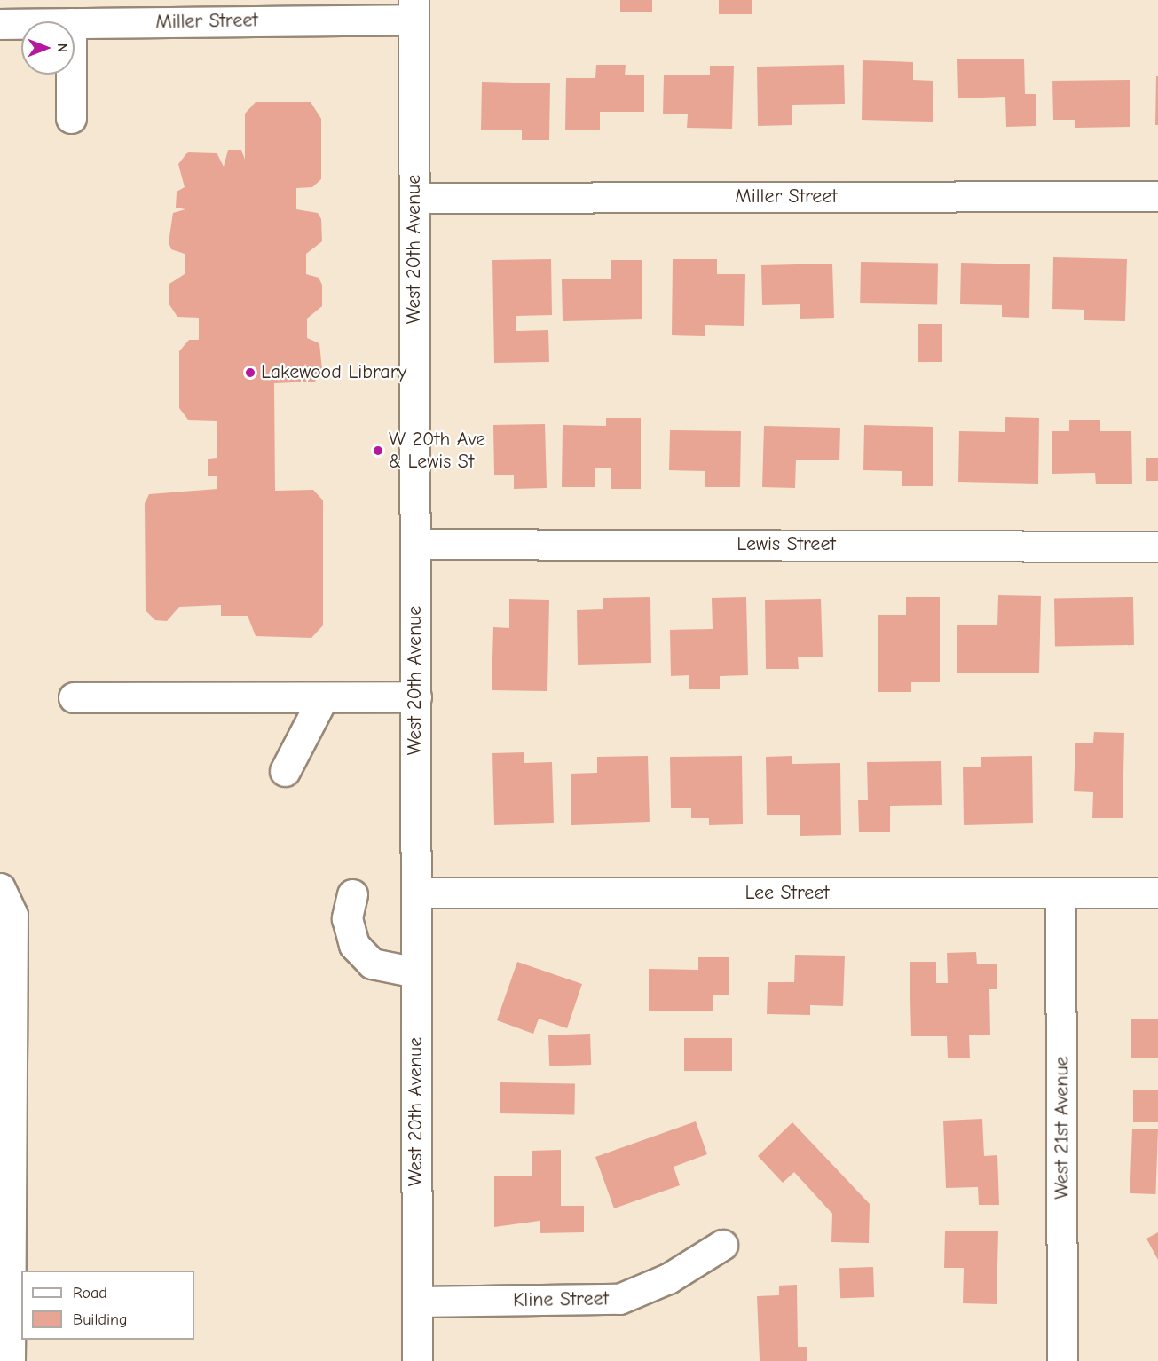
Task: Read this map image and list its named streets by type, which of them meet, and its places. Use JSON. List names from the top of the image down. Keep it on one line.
{"streets":{"street":["Miller Street","West 20th Avenue","Lewis Street","Lee Street","West 21st Avenue","Kline Street"]},"crossings":[["Miller Street","West 20th Avenue"],["West 20th Avenue","Lewis Street"],["West 20th Avenue","Lee Street"],["West 20th Avenue","Kline Street"],["Lee Street","West 21st Avenue"]],"places":["Lakewood Library","W 20th Ave & Lewis St"],"legend":["Road","Building"],"north":"right"}
